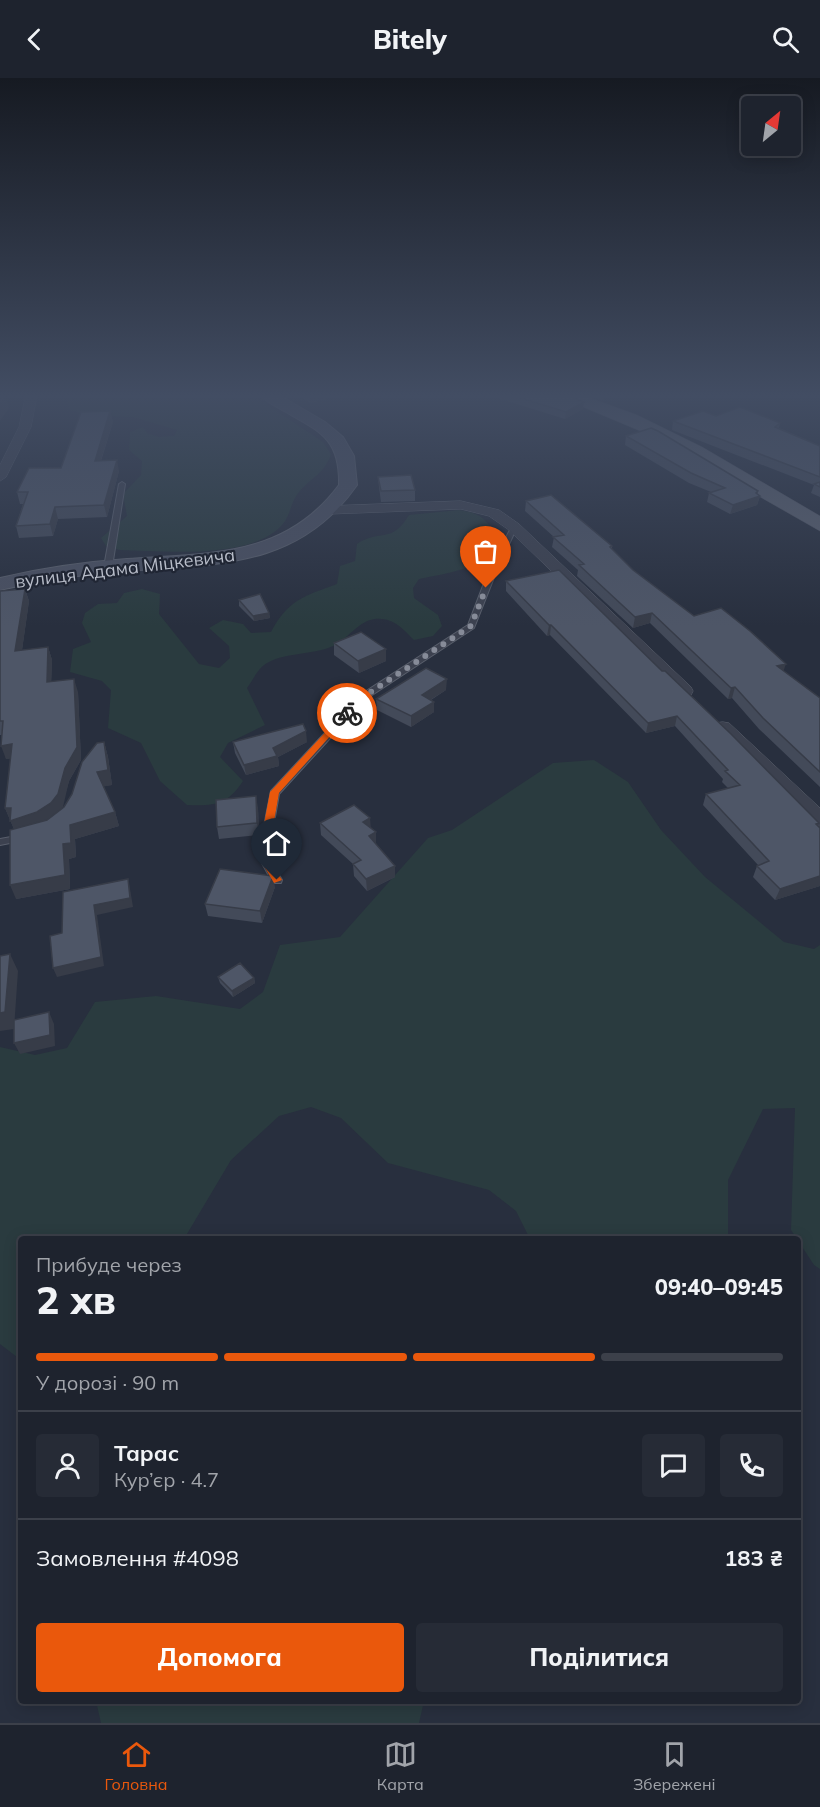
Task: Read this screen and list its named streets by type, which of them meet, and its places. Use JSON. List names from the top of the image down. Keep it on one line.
{"streets":{"street":["вулиця Адама Міцкевича"]},"north":"top right","page":{"header":"Bitely","heading":["2 хв","Прибуде через","09:40–09:45"],"panel":["Тарас","Кур’єр · 4.7","Замовлення #4098","183 ₴"],"bar":"У дорозі · 90 m","buttons":["Допомога","Поділитися"],"tabs":["Головна","Карта","Збережені"]}}
